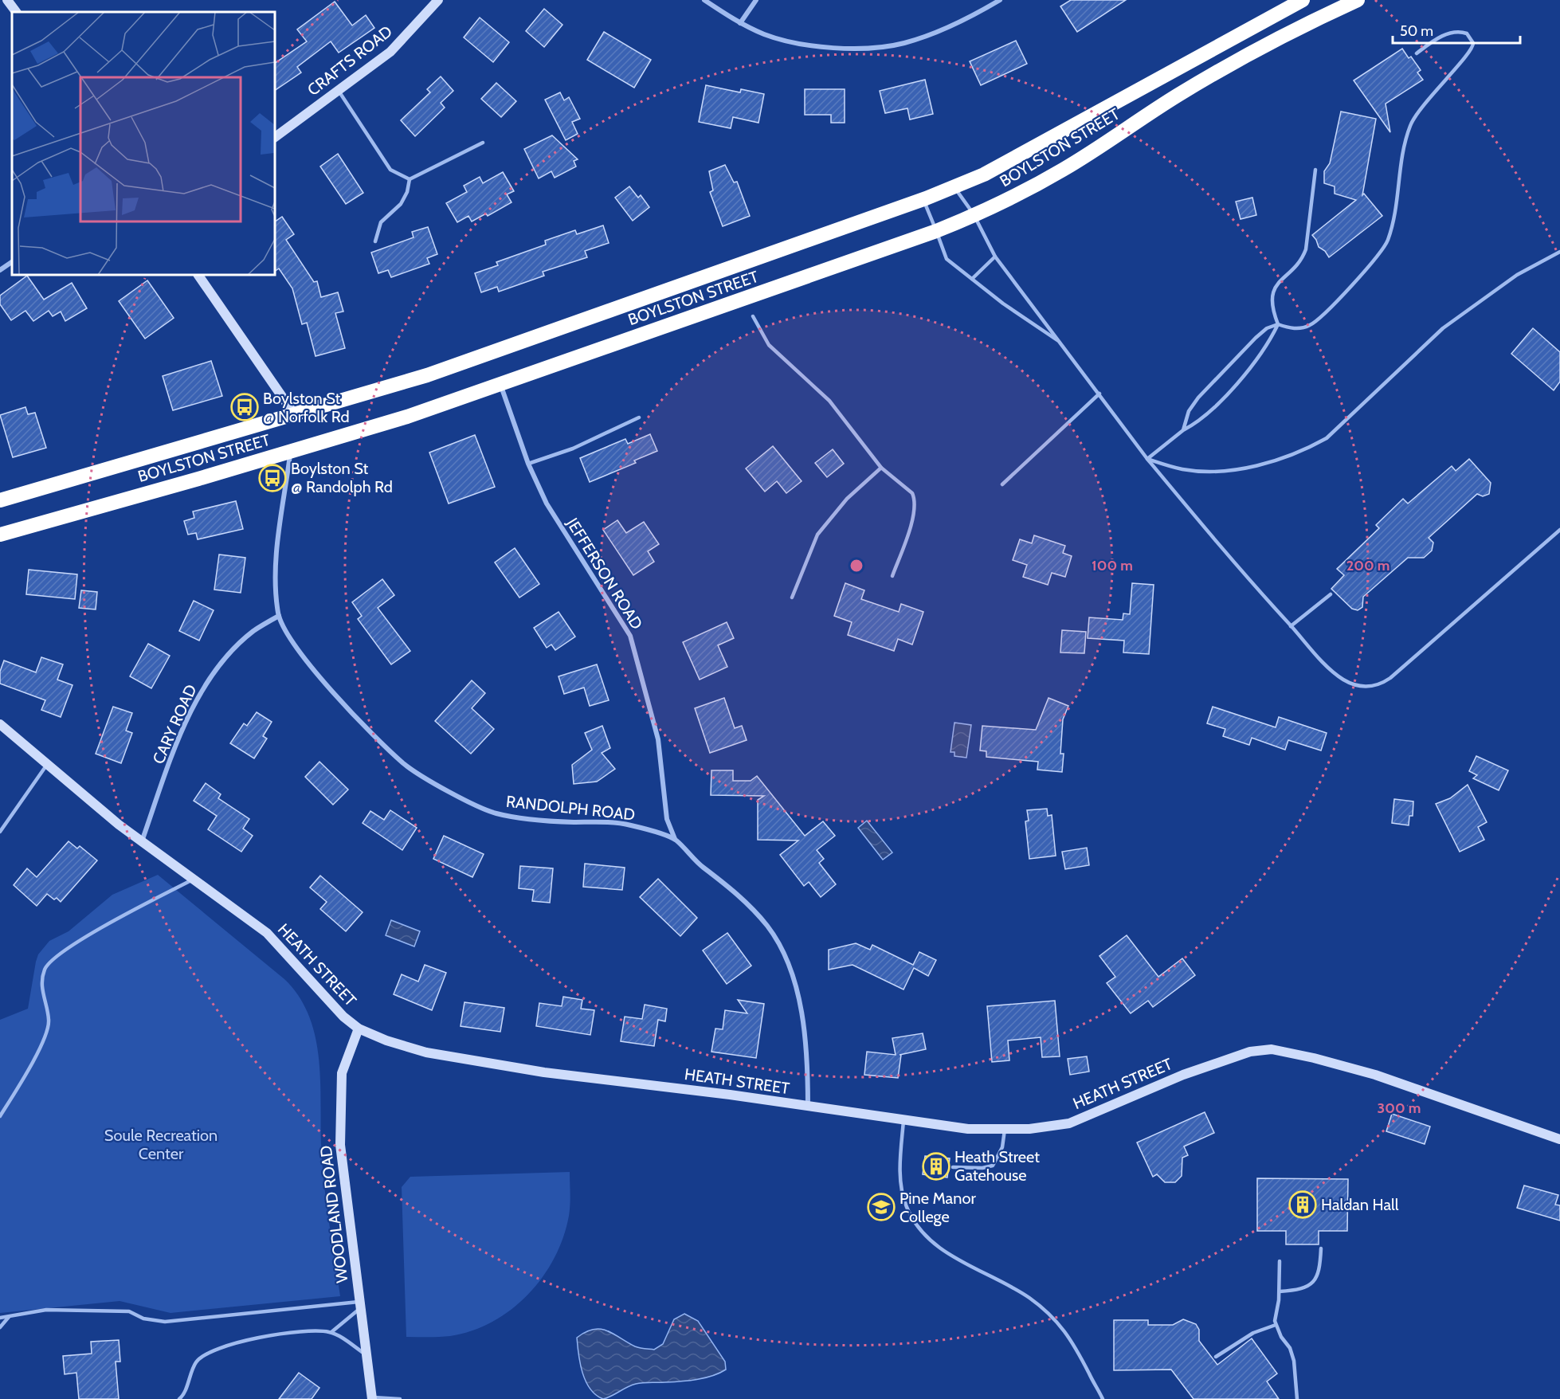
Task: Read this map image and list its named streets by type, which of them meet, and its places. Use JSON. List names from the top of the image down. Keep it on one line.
{"streets":{"highway":["BOYLSTON STREET"],"street":["CRAFTS ROAD","JEFFERSON ROAD","CARY ROAD","RANDOLPH ROAD","HEATH STREET","WOODLAND ROAD"]},"crossings":[["BOYLSTON STREET","JEFFERSON ROAD"],["BOYLSTON STREET","RANDOLPH ROAD"],["JEFFERSON ROAD","RANDOLPH ROAD"],["CARY ROAD","RANDOLPH ROAD"],["CARY ROAD","HEATH STREET"],["HEATH STREET","WOODLAND ROAD"]],"parks":["Soule Recreation Center"],"places":{"bus stop":["Boylston St @ Norfolk Rd","Boylston St @ Randolph Rd"],"building":["Heath Street Gatehouse","Haldan Hall"],"school or university":["Pine Manor College"]},"scale_bar":"50 m","rings":["100 m","200 m","300 m"]}
